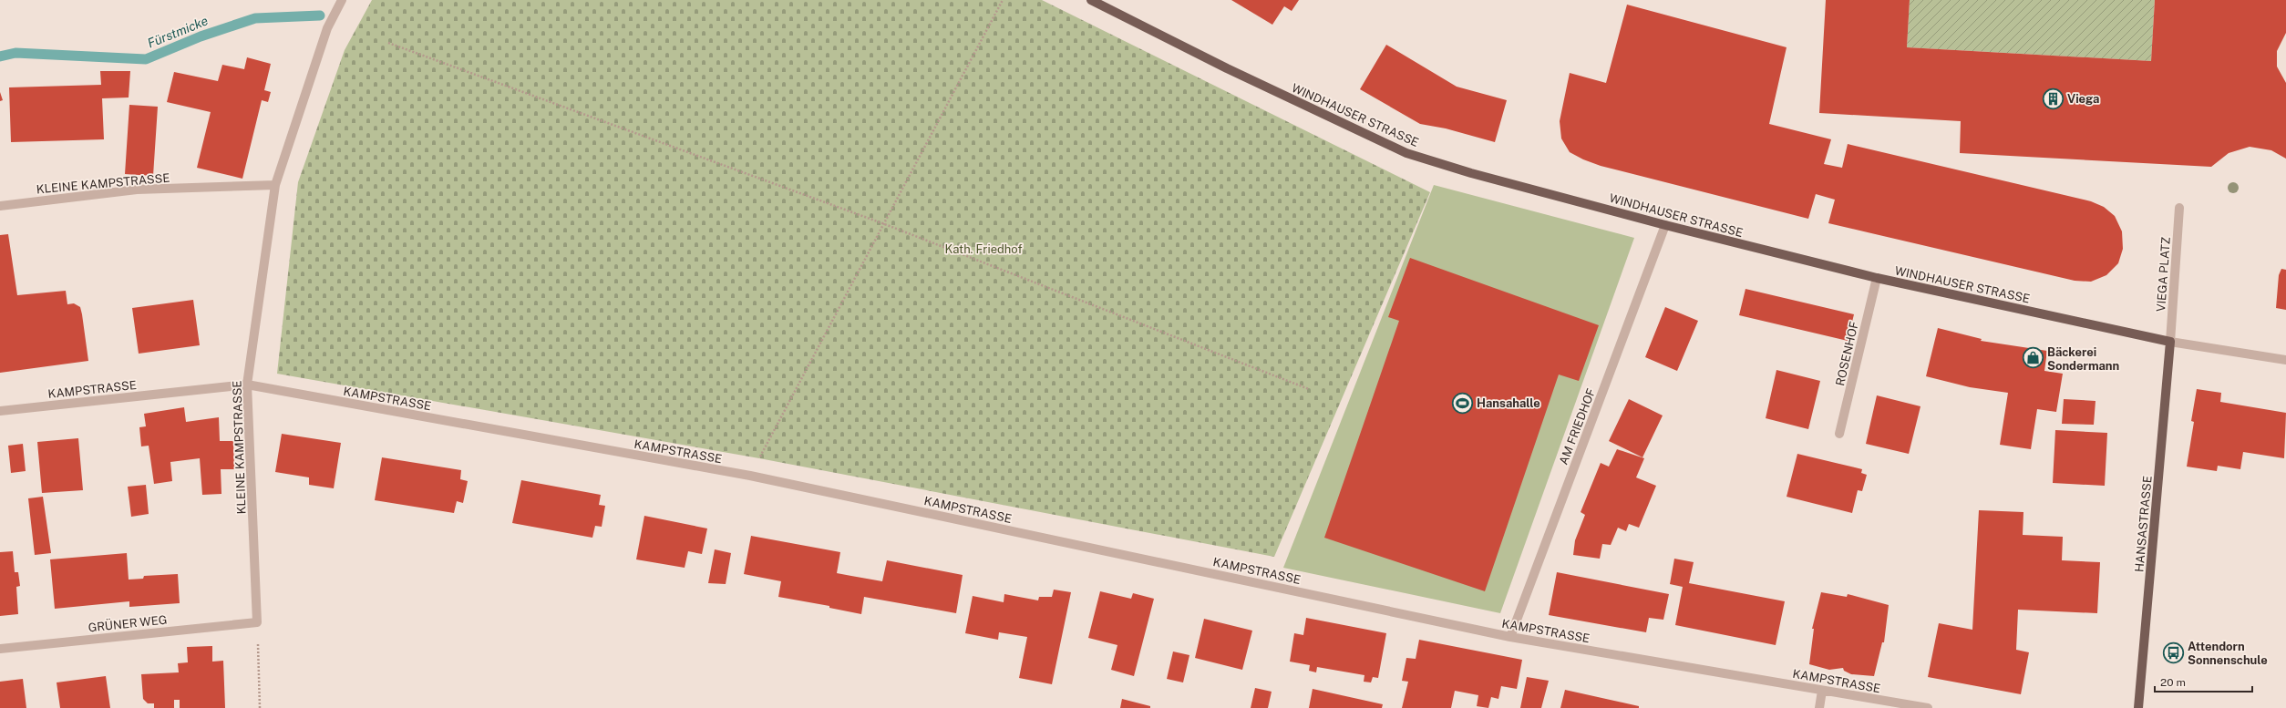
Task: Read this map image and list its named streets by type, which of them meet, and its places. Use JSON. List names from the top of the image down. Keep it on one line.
{"streets":{"main road":["WINDHAUSER STRASSE","HANSASTRASSE"],"street":["KLEINE KAMPSTRASSE","VIEGA PLATZ","ROSENHOF","KAMPSTRASSE","AM FRIEDHOF","GRÜNER WEG"]},"crossings":[["WINDHAUSER STRASSE","VIEGA PLATZ"],["WINDHAUSER STRASSE","ROSENHOF"],["WINDHAUSER STRASSE","AM FRIEDHOF"],["WINDHAUSER STRASSE","HANSASTRASSE"],["KLEINE KAMPSTRASSE","KAMPSTRASSE"],["KLEINE KAMPSTRASSE","GRÜNER WEG"],["VIEGA PLATZ","HANSASTRASSE"],["KAMPSTRASSE","AM FRIEDHOF"]],"water":["Fürstmicke"],"parks":["Kath. Friedhof"],"places":{"building":["Viega"],"shop":["Bäckerei Sondermann"],"sports":["Hansahalle"],"bus stop":["Attendorn Sonnenschule"]},"scale_bar":"20 m"}
